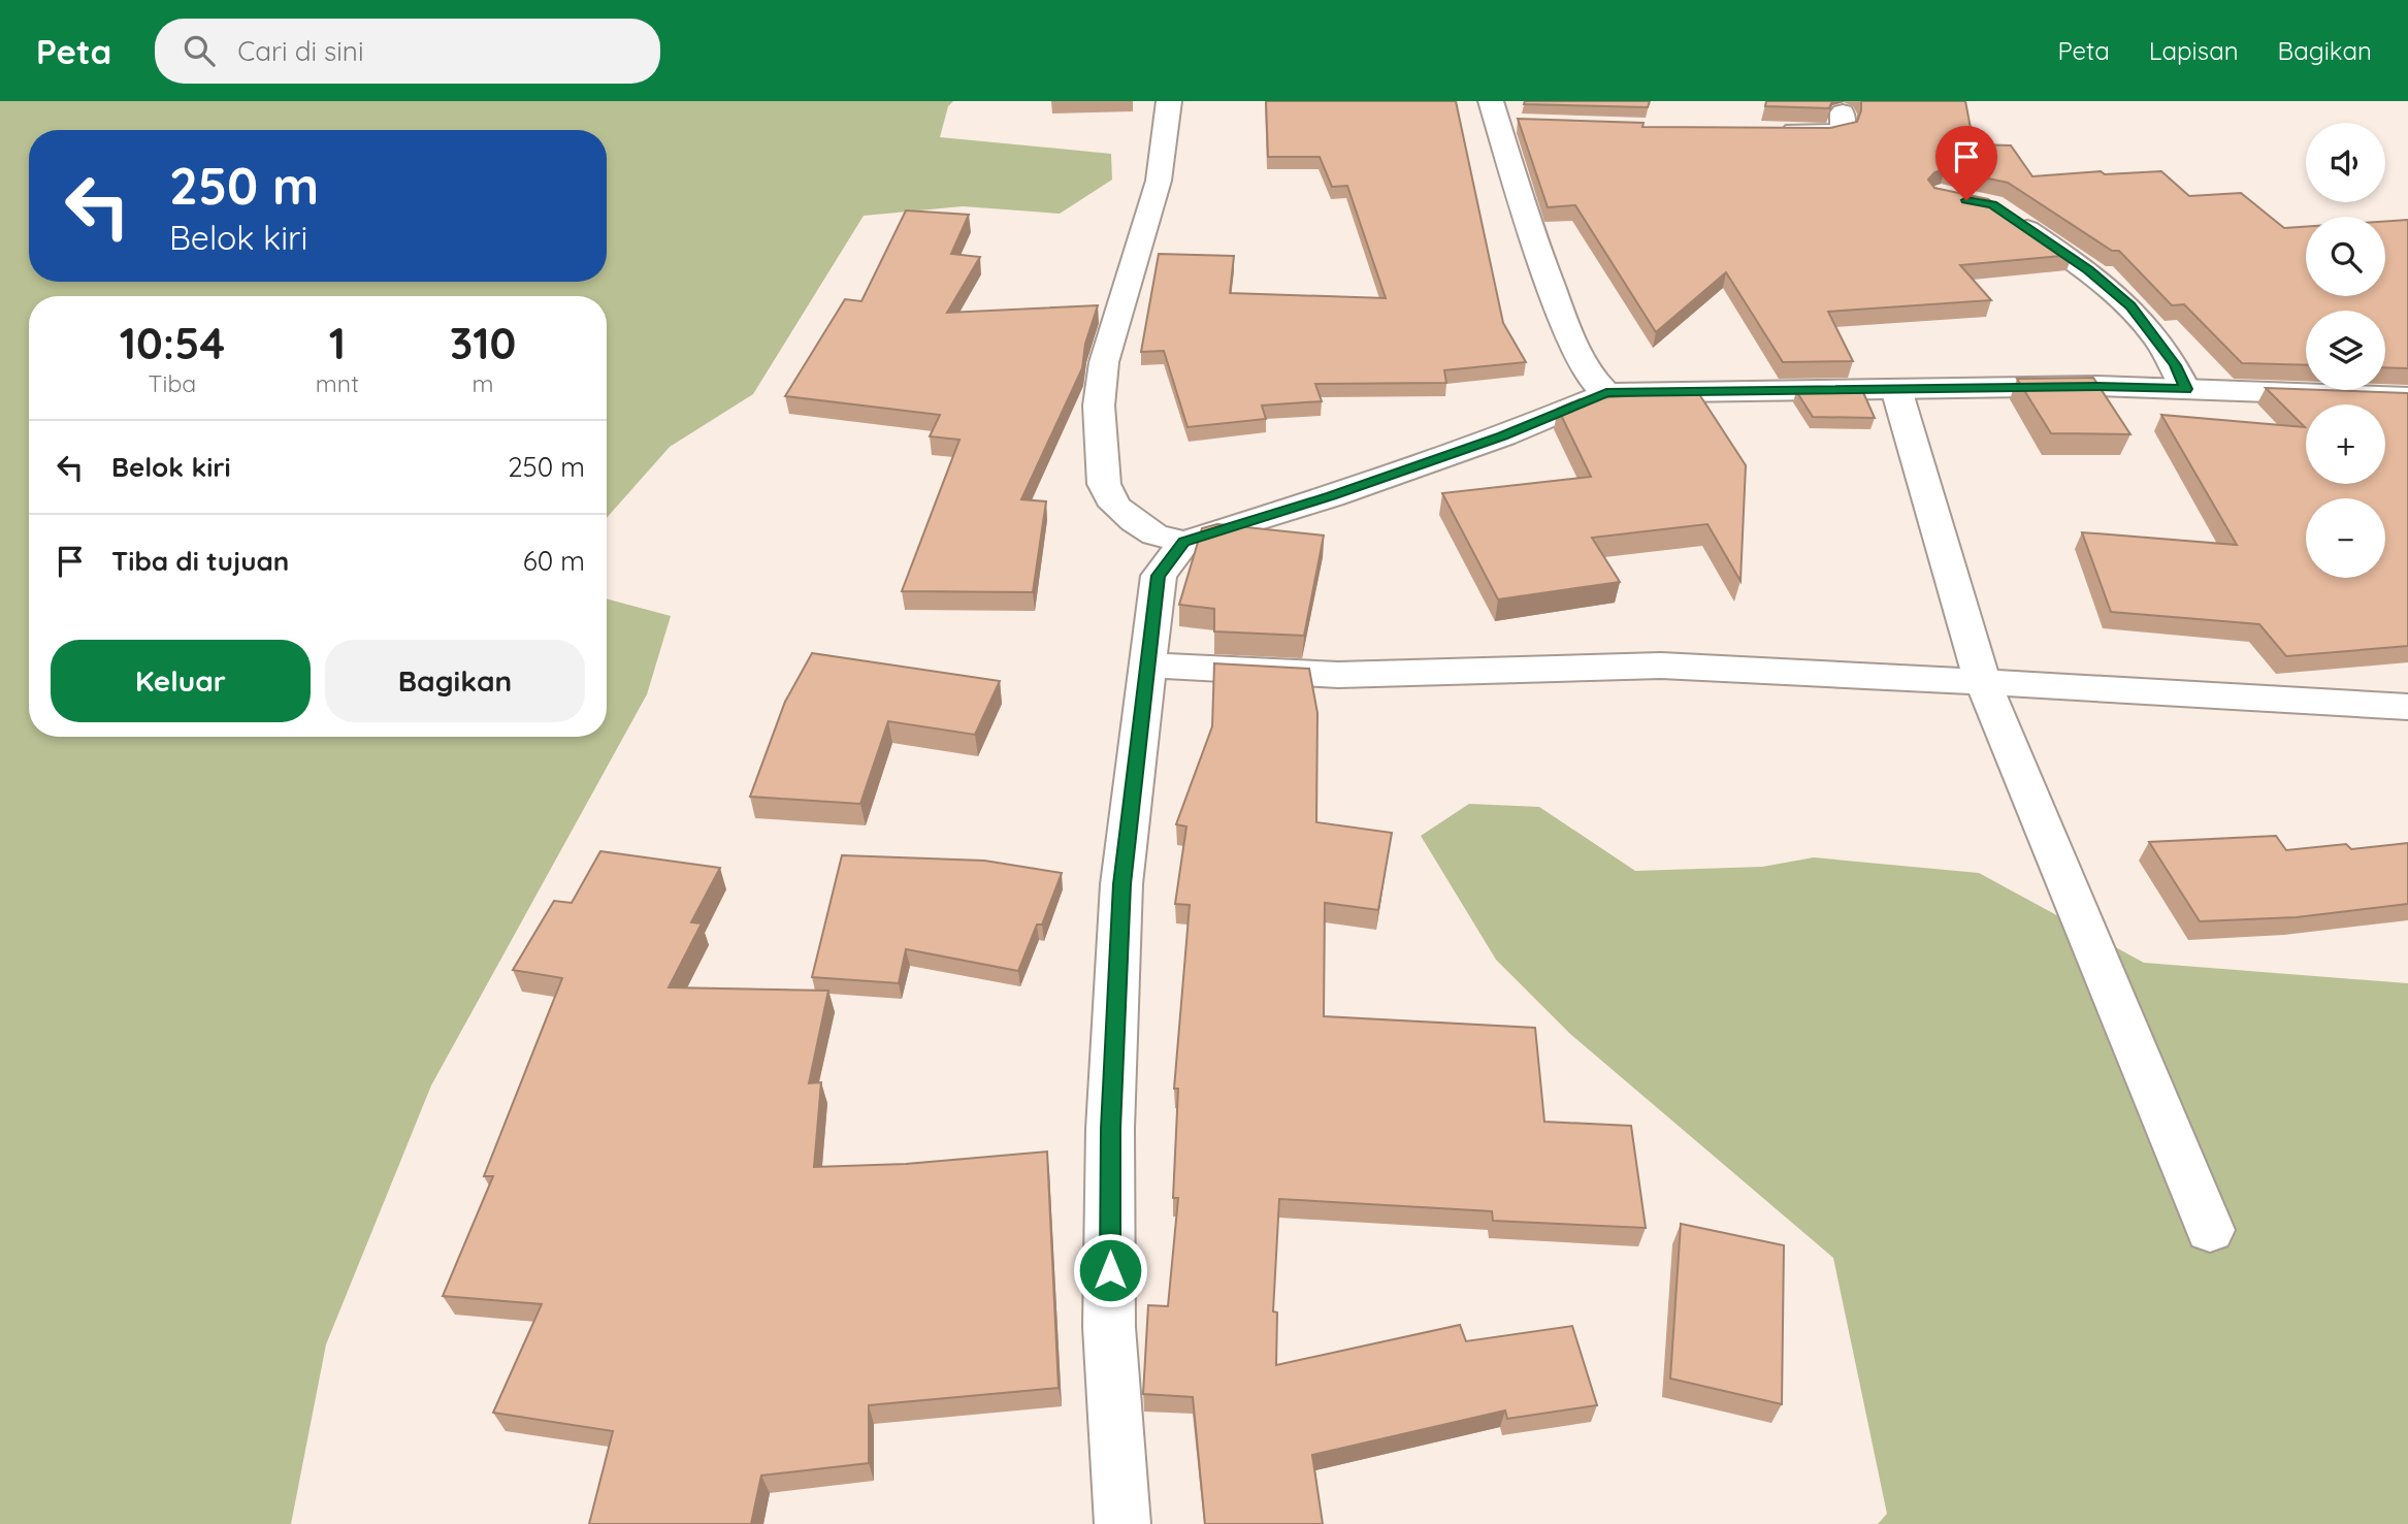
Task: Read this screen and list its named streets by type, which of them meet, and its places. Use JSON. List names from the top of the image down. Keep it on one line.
{"page":{"header":"Peta","search":"Cari di sini","nav":["Peta","Lapisan","Bagikan"],"map_buttons":["+","−"],"turn":["250 m","Belok kiri"],"eta":["10:54","Tiba","1","mnt","310","m"],"list":[{"name":"Belok kiri","value":"250 m"},{"name":"Tiba di tujuan","value":"60 m"}],"buttons":["Keluar","Bagikan"]}}
